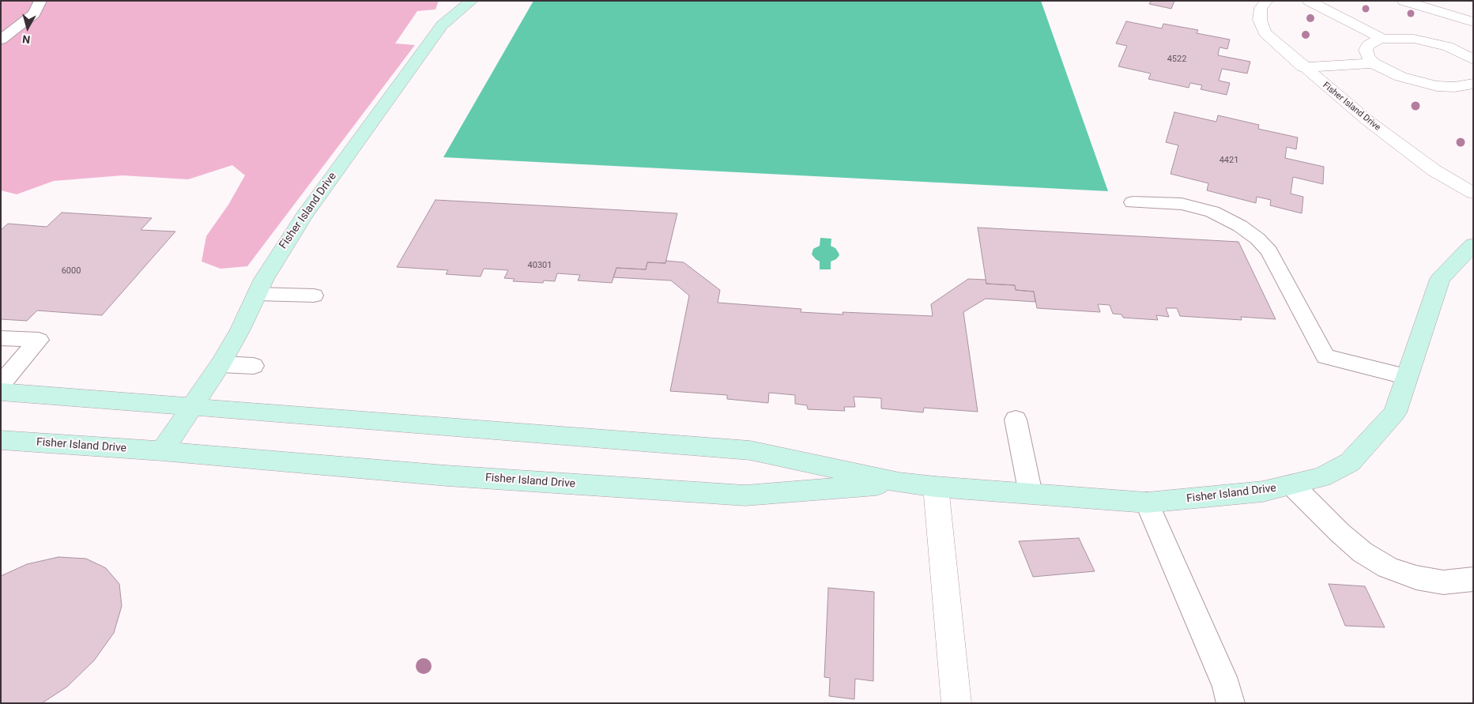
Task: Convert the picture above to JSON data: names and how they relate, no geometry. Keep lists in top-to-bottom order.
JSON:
{
  "streets": {
    "street": ["Fisher Island Drive"]
  },
  "house_numbers": [
    "4522",
    "4421",
    "40301",
    "6000"
  ],
  "north": "bottom"
}
